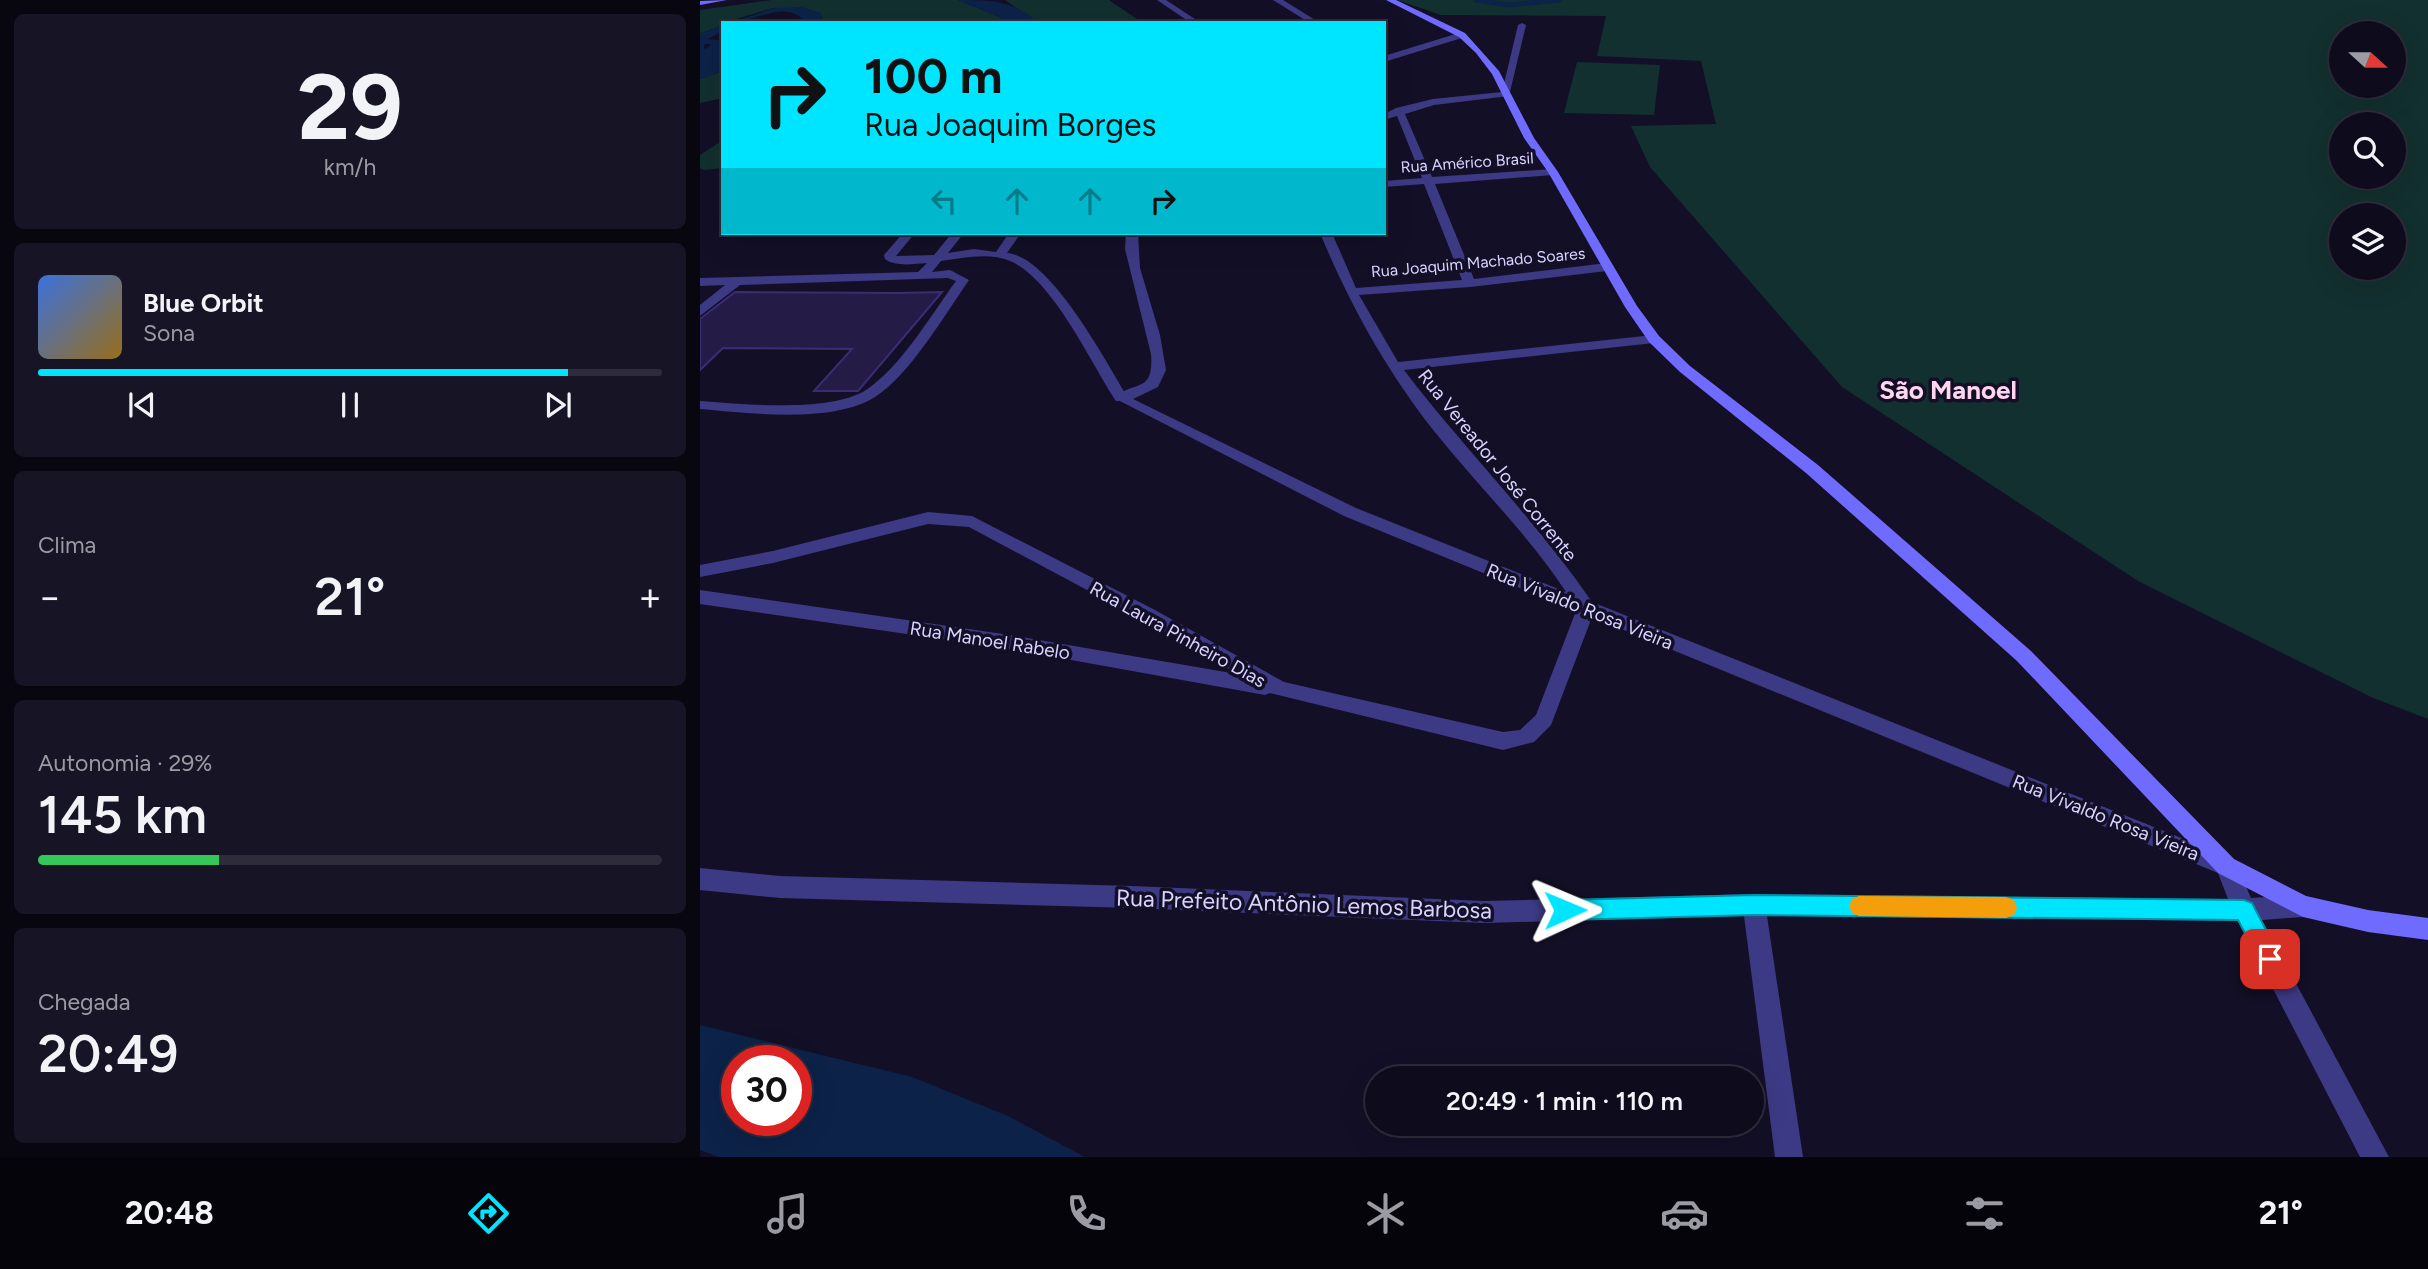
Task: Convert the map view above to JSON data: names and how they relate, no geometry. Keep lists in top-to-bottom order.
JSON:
{
  "streets": {
    "street": [
      "Rua Américo Brasil",
      "Rua Joaquim Machado Soares",
      "Rua Vereador José Corrente",
      "Rua Vivaldo Rosa Vieira",
      "Rua Laura Pinheiro Dias",
      "Rua Manoel Rabelo",
      "Rua Prefeito Antônio Lemos Barbosa"
    ]
  },
  "crossings": [
    ["Rua Joaquim Machado Soares", "Rua Vereador José Corrente"],
    ["Rua Vereador José Corrente", "Rua Vivaldo Rosa Vieira"],
    ["Rua Vereador José Corrente", "Rua Laura Pinheiro Dias"],
    ["Rua Vivaldo Rosa Vieira", "Rua Laura Pinheiro Dias"],
    ["Rua Laura Pinheiro Dias", "Rua Manoel Rabelo"]
  ],
  "districts": ["São Manoel"],
  "north": "right",
  "page": {
    "tile": [
      ["29", "km/h"],
      "Clima",
      ["Autonomia · 29%", "145 km"],
      ["Chegada", "20:49"]
    ],
    "turn": ["100 m", "Rua Joaquim Borges"],
    "song": ["Blue Orbit", "Sona"],
    "heat": ["−", "21°", "+"],
    "limit": "30",
    "trip": "20:49 · 1 min · 110 m",
    "tabs": ["20:48", "21°"]
  }
}
